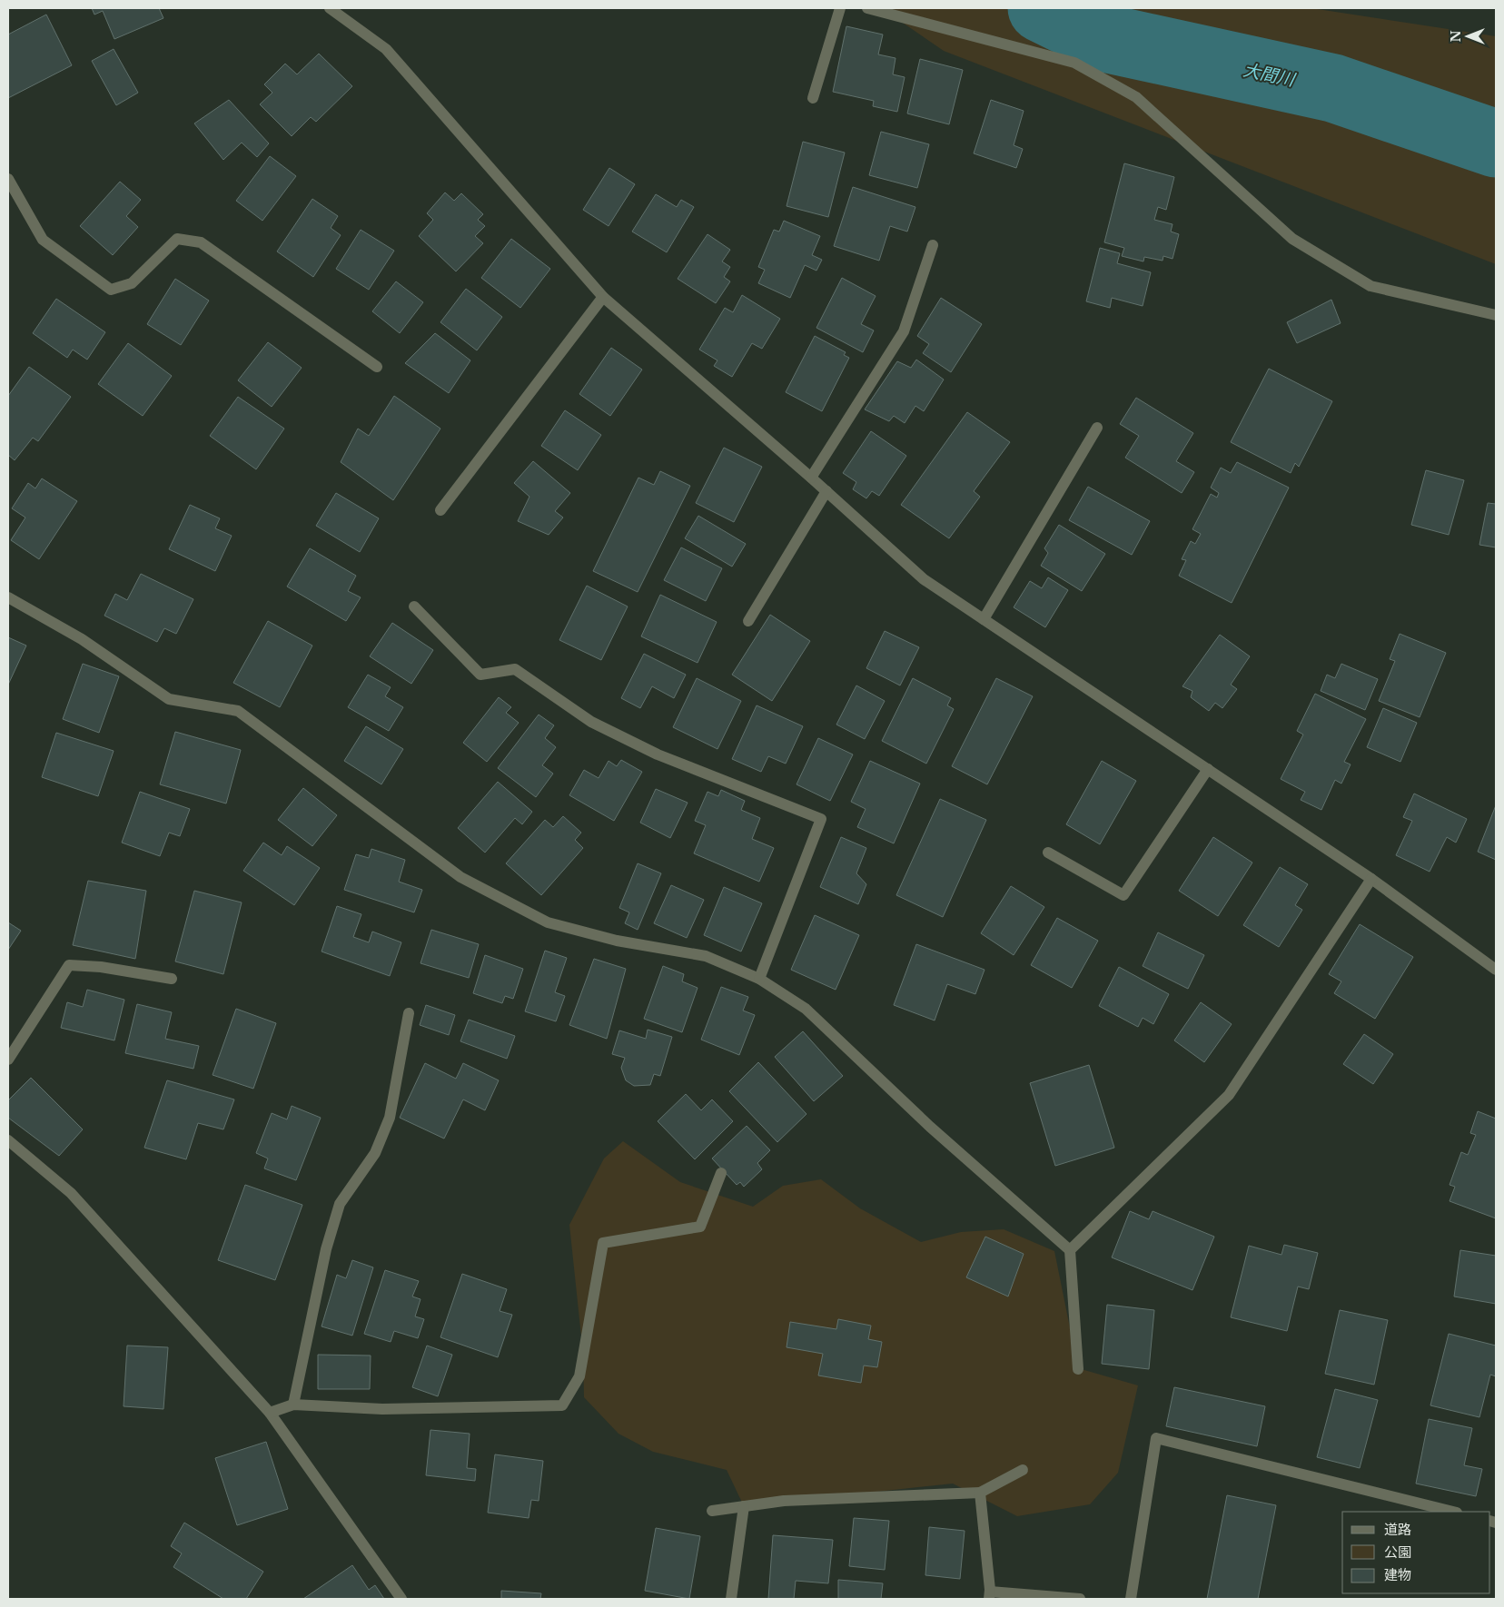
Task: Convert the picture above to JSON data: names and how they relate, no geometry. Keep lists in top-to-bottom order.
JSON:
{
  "water": ["大間川"],
  "legend": ["道路", "公園", "建物"],
  "north": "left"
}
